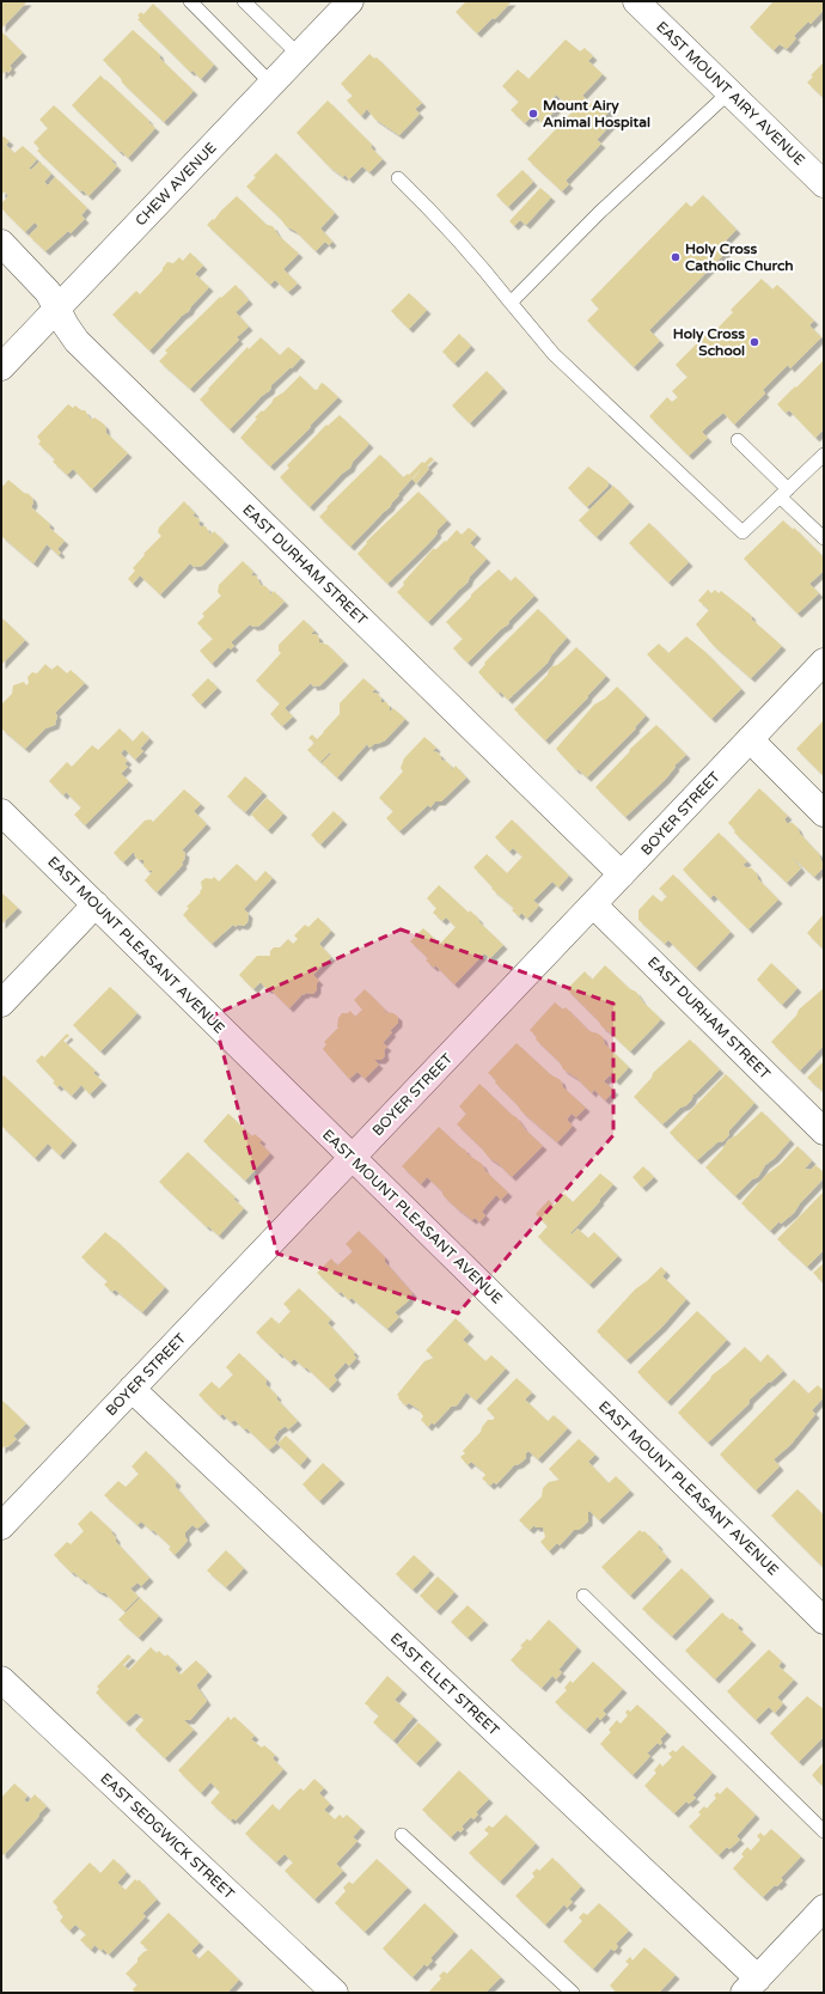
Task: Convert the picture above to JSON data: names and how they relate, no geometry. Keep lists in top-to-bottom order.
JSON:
{
  "streets": {
    "street": [
      "EAST MOUNT AIRY AVENUE",
      "CHEW AVENUE",
      "EAST DURHAM STREET",
      "BOYER STREET",
      "EAST MOUNT PLEASANT AVENUE",
      "EAST ELLET STREET",
      "EAST SEDGWICK STREET"
    ]
  },
  "crossings": [
    ["CHEW AVENUE", "EAST DURHAM STREET"],
    ["EAST DURHAM STREET", "BOYER STREET"],
    ["BOYER STREET", "EAST MOUNT PLEASANT AVENUE"],
    ["BOYER STREET", "EAST ELLET STREET"]
  ],
  "places": ["Mount Airy Animal Hospital", "Holy Cross Catholic Church", "Holy Cross School"]
}
